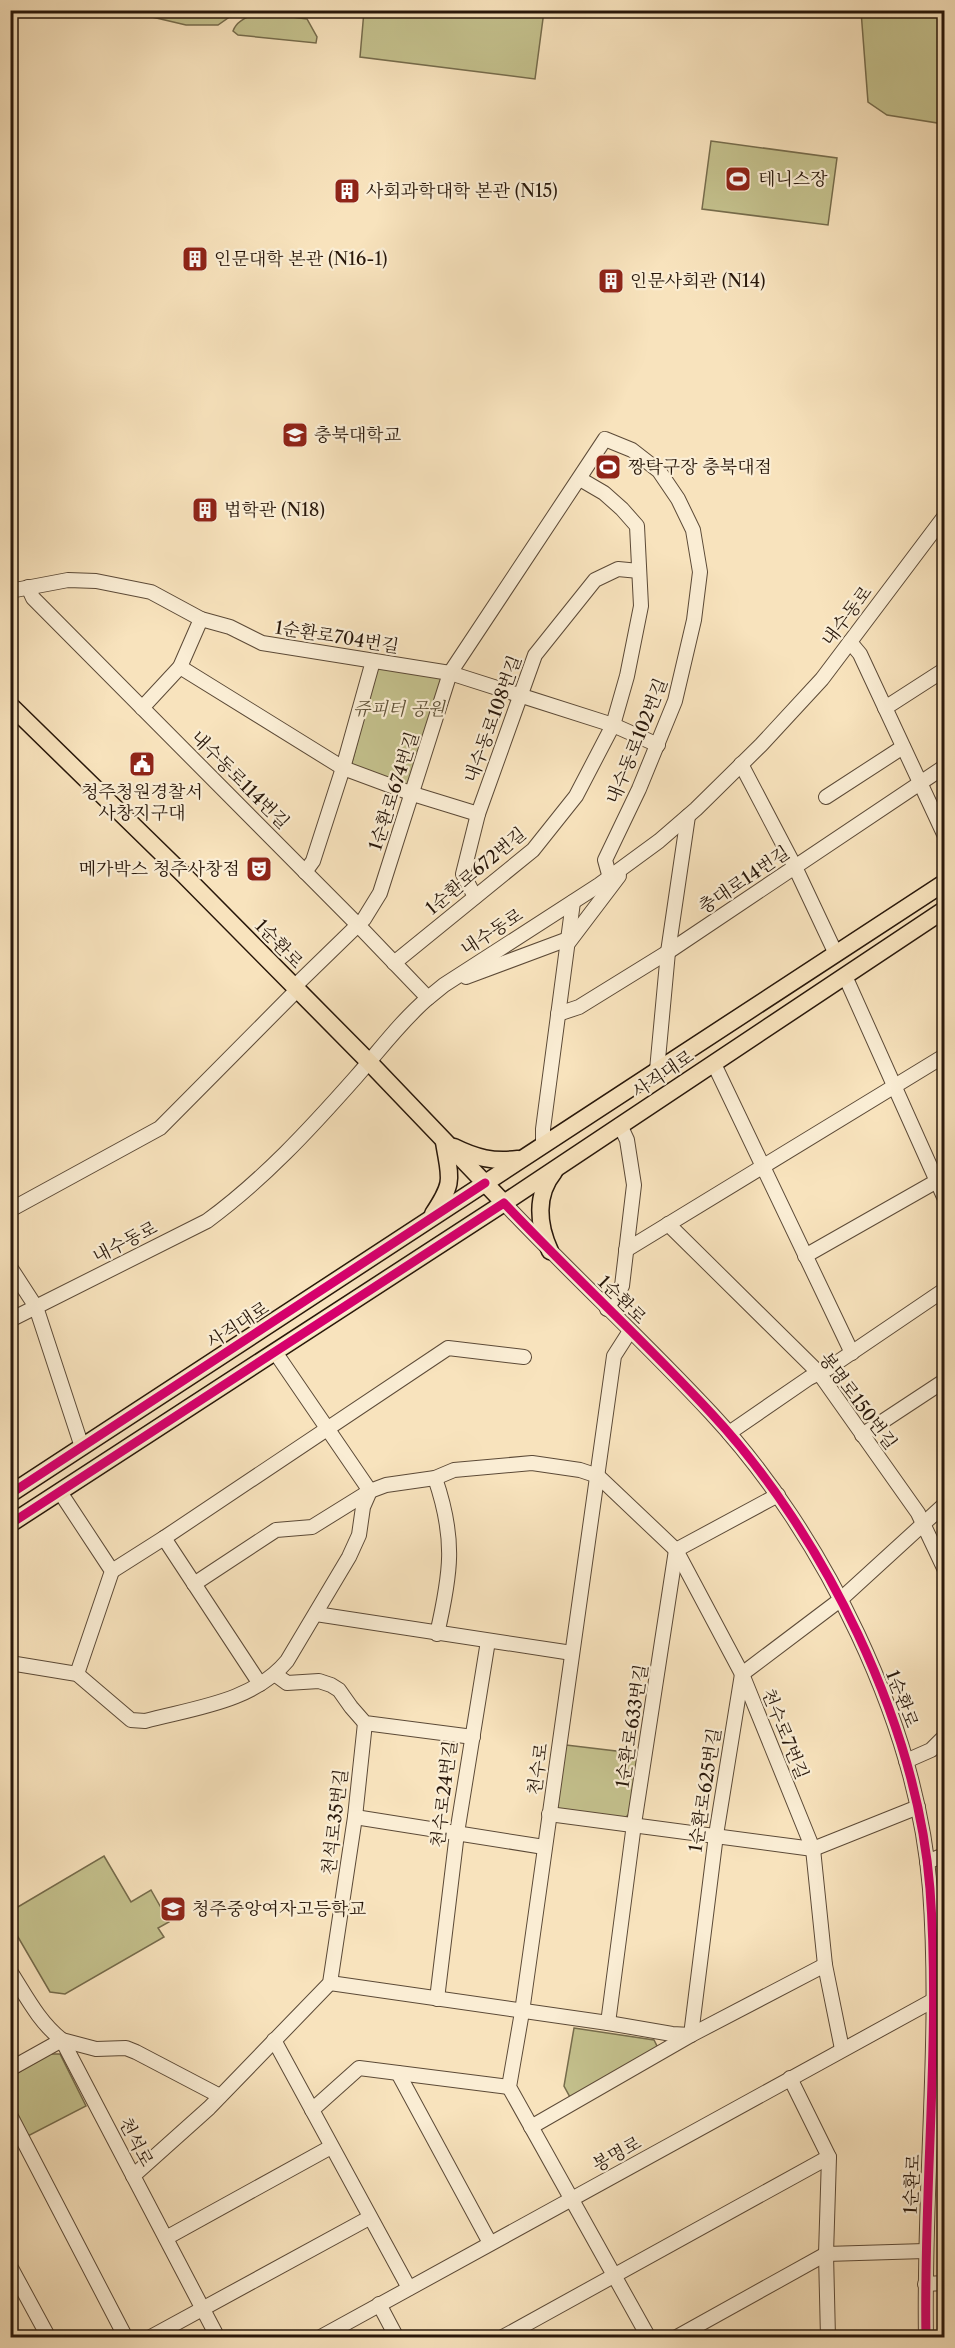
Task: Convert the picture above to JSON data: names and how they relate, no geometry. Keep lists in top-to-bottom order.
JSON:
{
  "streets": {
    "main road": ["1순환로", "사직대로"],
    "street": [
      "내수동로",
      "1순환로704번길",
      "내수동로108번길",
      "내수동로102번길",
      "내수동로114번길",
      "1순환로674번길",
      "1순환로672번길",
      "충대로14번길",
      "봉명로150번길",
      "1순환로633번길",
      "천수로7번길",
      "천수로",
      "1순환로625번길",
      "천수로24번길",
      "천석로35번길",
      "천석로",
      "봉명로"
    ]
  },
  "crossings": [
    ["내수동로", "내수동로102번길"],
    ["내수동로", "내수동로114번길"],
    ["내수동로", "1순환로"],
    ["1순환로704번길", "내수동로108번길"],
    ["1순환로704번길", "내수동로102번길"],
    ["1순환로704번길", "내수동로114번길"],
    ["1순환로704번길", "1순환로674번길"],
    ["1순환로704번길", "1순환로672번길"],
    ["내수동로108번길", "1순환로672번길"],
    ["내수동로102번길", "1순환로674번길"],
    ["내수동로114번길", "1순환로674번길"],
    ["내수동로114번길", "1순환로672번길"],
    ["1순환로674번길", "1순환로672번길"],
    ["1순환로674번길", "1순환로"],
    ["1순환로", "사직대로"],
    ["1순환로", "천수로"],
    ["1순환로", "봉명로"],
    ["1순환로633번길", "천수로7번길"],
    ["천수로7번길", "천수로"],
    ["천수로7번길", "1순환로625번길"],
    ["천수로7번길", "봉명로"],
    ["천수로24번길", "천석로35번길"]
  ],
  "parks": ["쥬피터 공원"],
  "places": {
    "sports": ["테니스장", "짱탁구장 충북대점"],
    "building": [
      "사회과학대학 본관 (N15)",
      "인문대학 본관 (N16-1)",
      "인문사회관 (N14)",
      "법학관 (N18)"
    ],
    "school or university": ["충북대학교", "청주중앙여자고등학교"],
    "public building": ["청주청원경찰서 사창지구대"],
    "theatre": ["메가박스 청주사창점"]
  }
}
